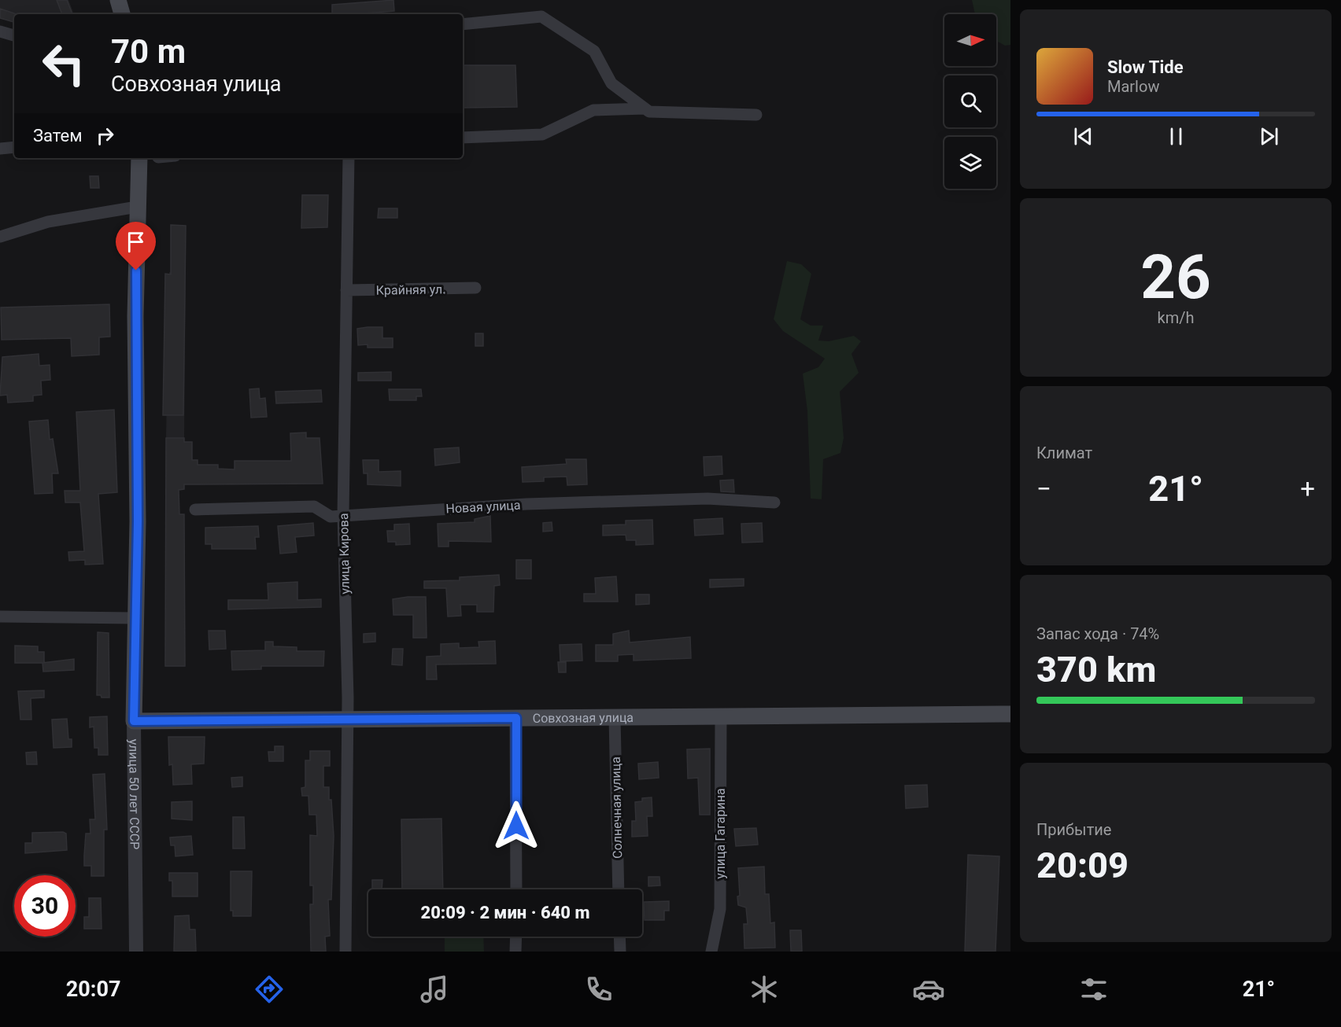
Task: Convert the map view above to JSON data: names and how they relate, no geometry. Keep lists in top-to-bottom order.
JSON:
{
  "streets": {
    "main road": ["Совхозная улица", "улица 50 лет СССР"],
    "street": [
      "Крайняя ул.",
      "Новая улица",
      "улица Кирова",
      "Солнечная улица",
      "улица Гагарина"
    ]
  },
  "crossings": [
    ["Крайняя ул.", "улица Кирова"],
    ["Новая улица", "улица Кирова"],
    ["улица Кирова", "Совхозная улица"],
    ["Совхозная улица", "улица 50 лет СССР"],
    ["Совхозная улица", "Солнечная улица"],
    ["Совхозная улица", "улица Гагарина"]
  ],
  "north": "right",
  "page": {
    "turn": ["70 m", "Совхозная улица"],
    "song": ["Slow Tide", "Marlow"],
    "then": "Затем",
    "tile": [
      ["26", "km/h"],
      "Климат",
      ["Запас хода · 74%", "370 km"],
      ["Прибытие", "20:09"]
    ],
    "heat": ["−", "21°", "+"],
    "limit": "30",
    "trip": "20:09 · 2 мин · 640 m",
    "tabs": ["20:07", "21°"]
  }
}
